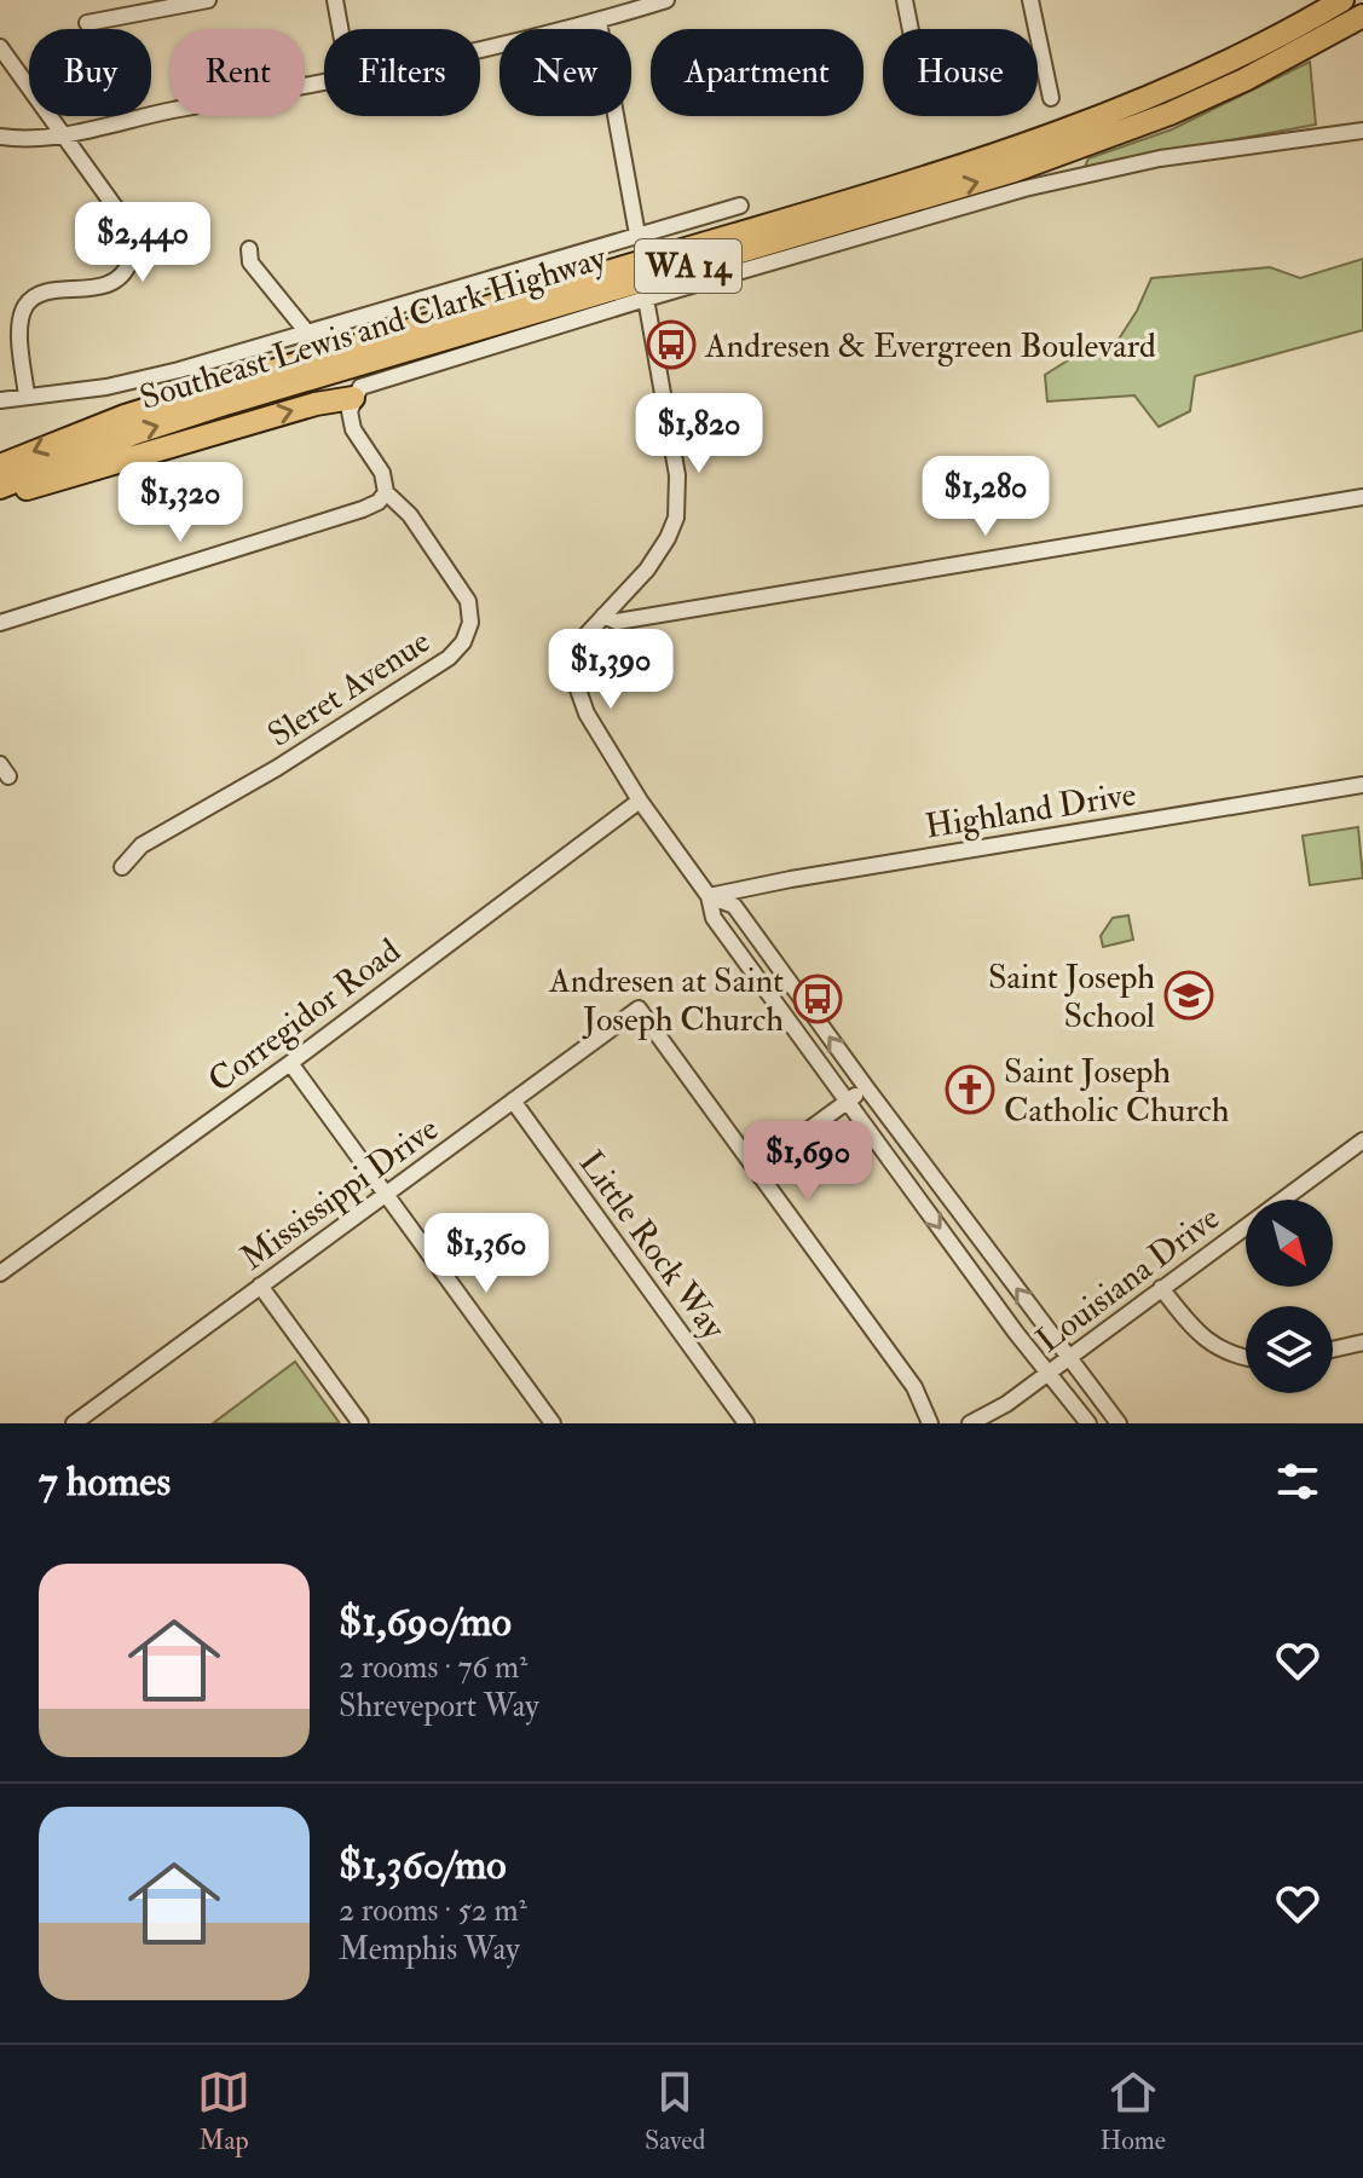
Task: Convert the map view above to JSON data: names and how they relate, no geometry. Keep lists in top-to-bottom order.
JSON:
{
  "streets": {
    "highway": ["WA 14", "Southeast Lewis and Clark Highway"],
    "street": [
      "Sleret Avenue",
      "Highland Drive",
      "Corregidor Road",
      "Mississippi Drive",
      "Little Rock Way",
      "Louisiana Drive"
    ]
  },
  "crossings": [
    ["Mississippi Drive", "Little Rock Way"]
  ],
  "places": {
    "bus stop": ["Andresen & Evergreen Boulevard", "Andresen at Saint Joseph Church"],
    "school or university": ["Saint Joseph School"],
    "church": ["Saint Joseph Catholic Church"]
  },
  "north": "bottom right",
  "page": {
    "chip": [
      "Buy",
      "Rent",
      "Filters",
      "New",
      "Apartment",
      "House"
    ],
    "price": [
      "$2,440",
      "$1,820",
      "$1,280",
      "$1,320",
      "$1,390",
      "$1,690",
      "$1,360"
    ],
    "heading": "7 homes",
    "list": [
      {
        "name": "$1,690/mo",
        "note": "2 rooms · 76 m² · Shreveport Way"
      },
      {
        "name": "$1,360/mo",
        "note": "2 rooms · 52 m² · Memphis Way"
      }
    ],
    "tabs": ["Map", "Saved", "Home"]
  }
}
